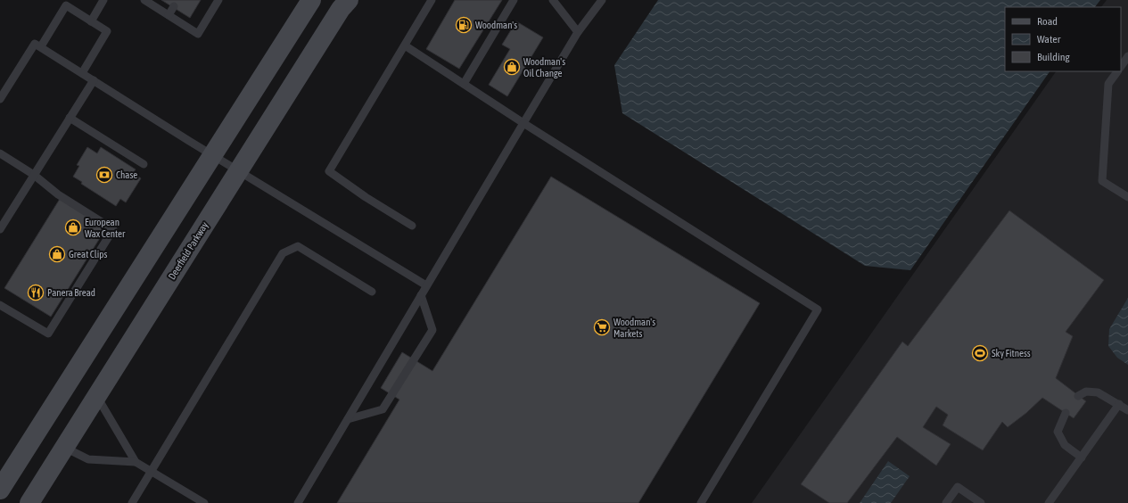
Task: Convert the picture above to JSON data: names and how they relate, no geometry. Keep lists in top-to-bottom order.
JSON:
{
  "streets": {
    "main road": ["Deerfield Parkway"]
  },
  "places": {
    "fuel station": ["Woodman's"],
    "shop": ["Woodman's Oil Change", "European Wax Center", "Great Clips"],
    "bank": ["Chase"],
    "restaurant": ["Panera Bread"],
    "supermarket": ["Woodman's Markets"],
    "sports": ["Sky Fitness"]
  },
  "legend": ["Road", "Water", "Building"]
}
